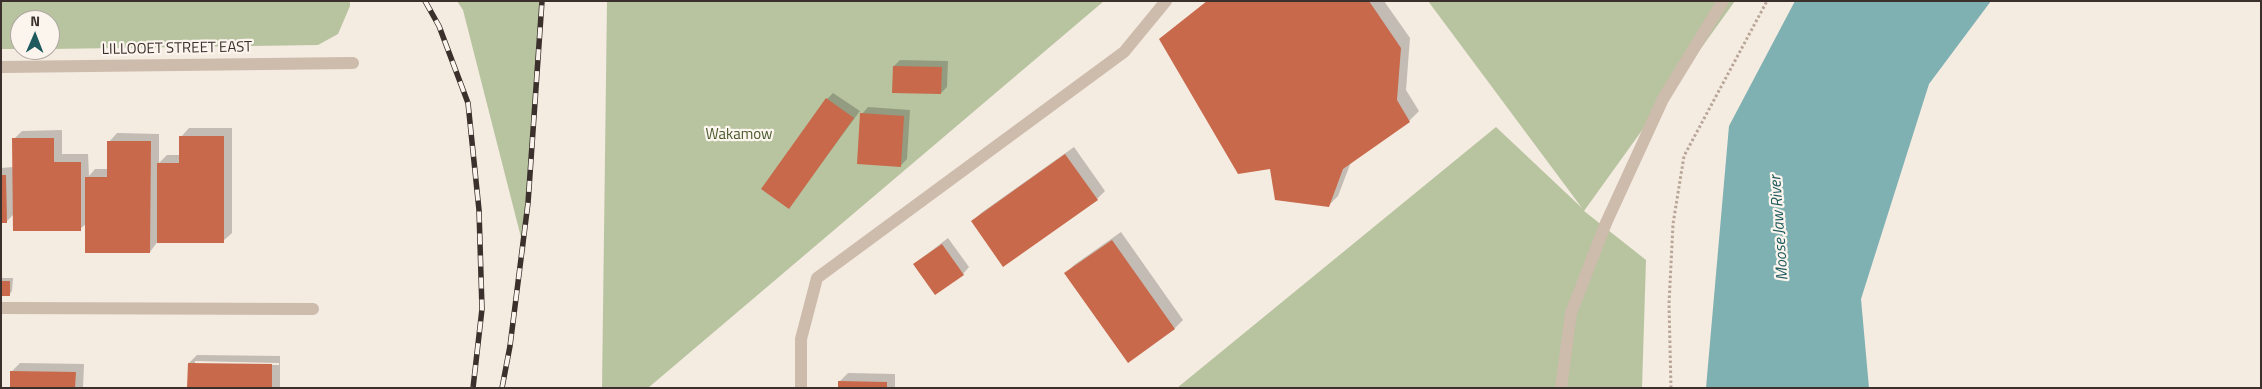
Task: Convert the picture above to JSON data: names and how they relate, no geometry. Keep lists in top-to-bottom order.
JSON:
{
  "streets": {
    "street": ["LILLOOET STREET EAST"]
  },
  "water": ["Moose Jaw River"],
  "parks": ["Wakamow"],
  "north": "top"
}
